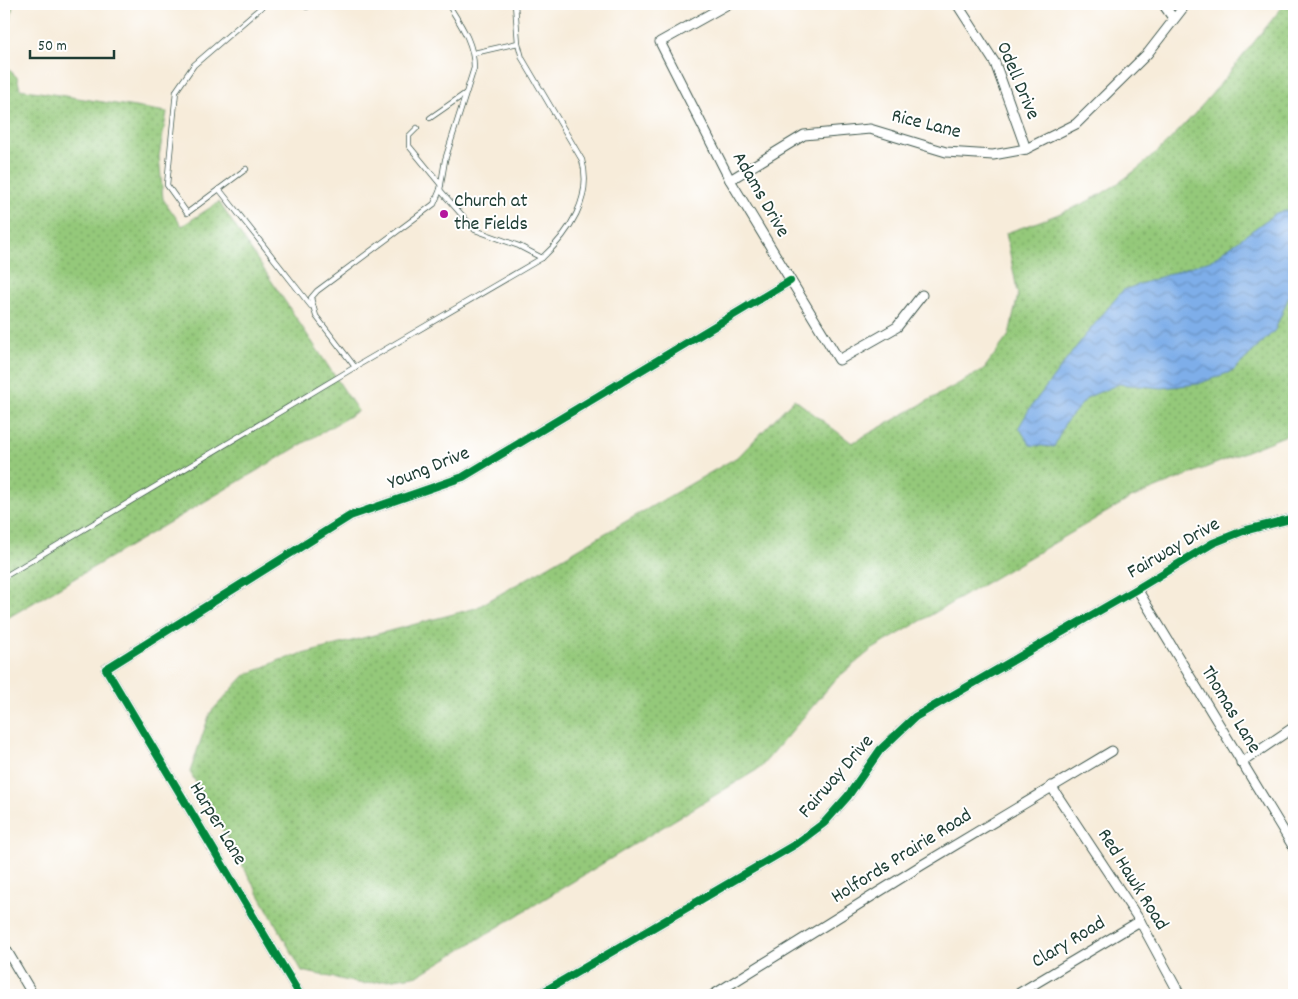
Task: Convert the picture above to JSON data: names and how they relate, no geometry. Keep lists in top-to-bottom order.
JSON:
{
  "streets": {
    "street": [
      "Odell Drive",
      "Rice Lane",
      "Adams Drive",
      "Young Drive",
      "Fairway Drive",
      "Thomas Lane",
      "Harper Lane",
      "Holfords Prairie Road",
      "Red Hawk Road",
      "Clary Road"
    ]
  },
  "crossings": [
    ["Odell Drive", "Rice Lane"],
    ["Rice Lane", "Adams Drive"],
    ["Adams Drive", "Young Drive"],
    ["Young Drive", "Harper Lane"],
    ["Fairway Drive", "Thomas Lane"],
    ["Holfords Prairie Road", "Red Hawk Road"],
    ["Red Hawk Road", "Clary Road"]
  ],
  "places": ["Church at the Fields"],
  "scale_bar": "50 m"
}
